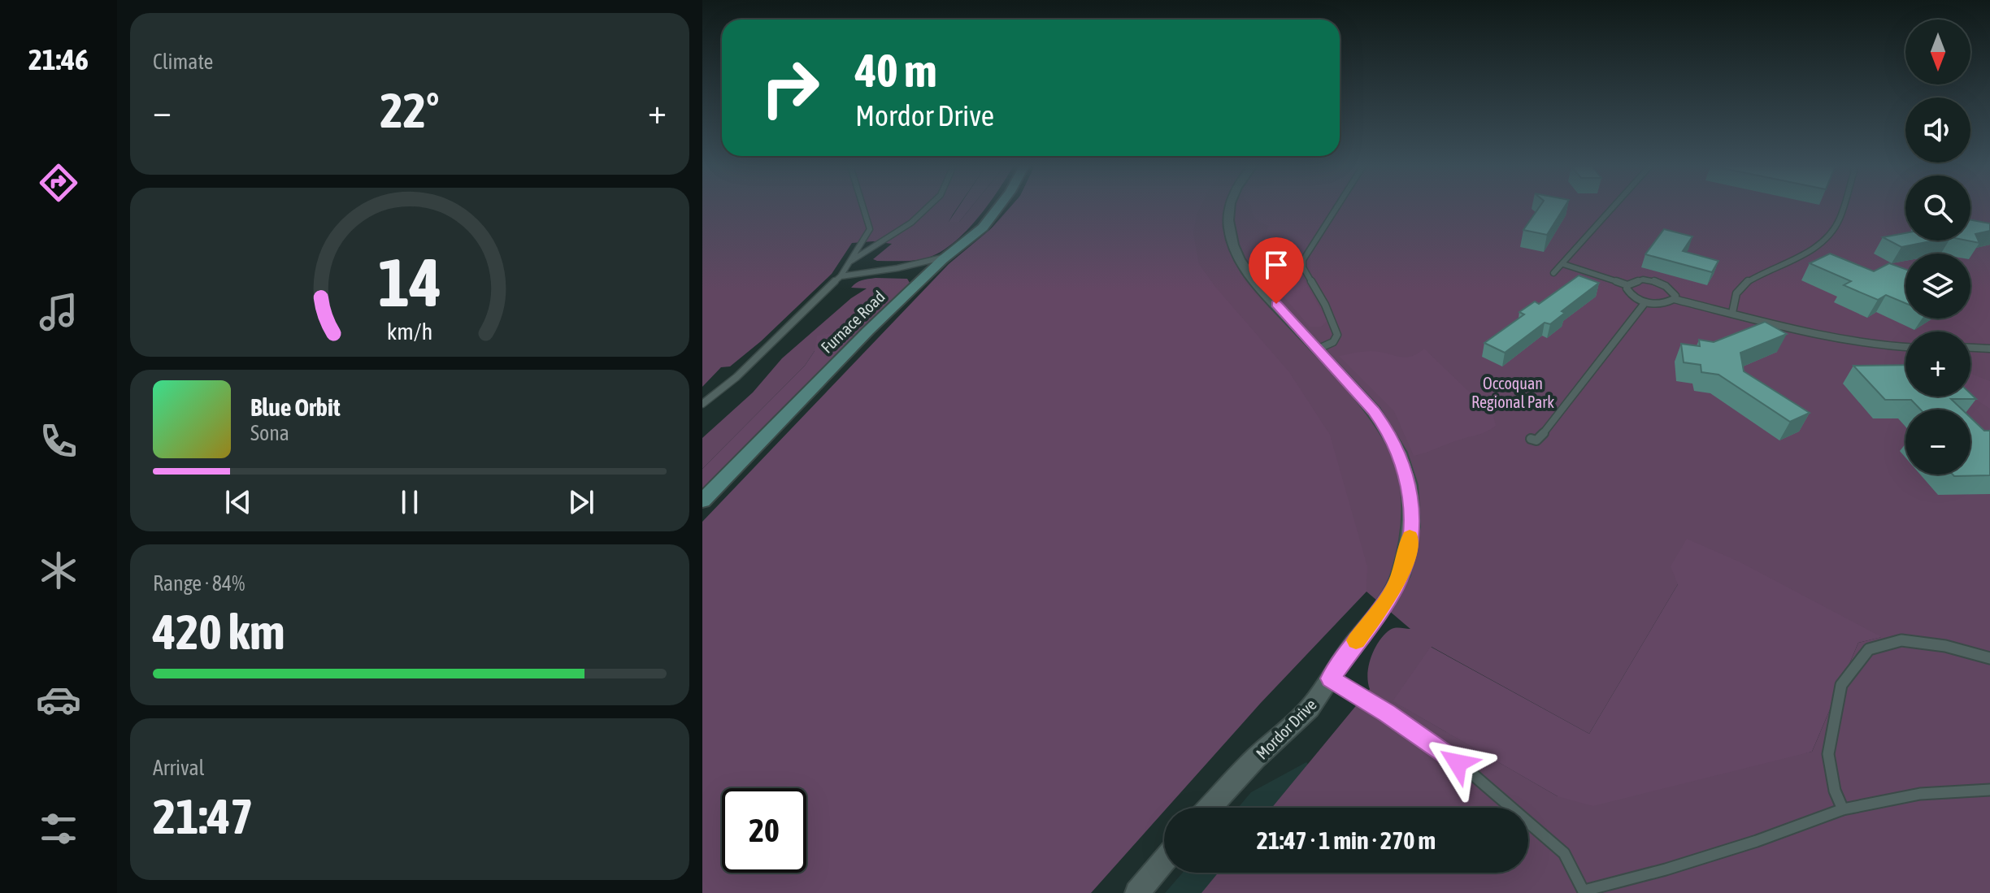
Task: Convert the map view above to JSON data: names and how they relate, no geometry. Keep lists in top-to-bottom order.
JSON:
{
  "streets": {
    "main road": ["Furnace Road"],
    "street": ["Mordor Drive"]
  },
  "parks": ["Occoquan Regional Park"],
  "north": "bottom",
  "page": {
    "tabs": "21:46",
    "tile": [
      "Climate",
      ["Range · 84%", "420 km"],
      ["Arrival", "21:47"]
    ],
    "map_buttons": ["+", "−"],
    "turn": ["40 m", "Mordor Drive"],
    "heat": ["−", "22°", "+"],
    "song": ["Blue Orbit", "Sona"],
    "limit": "20",
    "trip": "21:47 · 1 min · 270 m",
    "gauge": ["14", "km/h"]
  }
}
